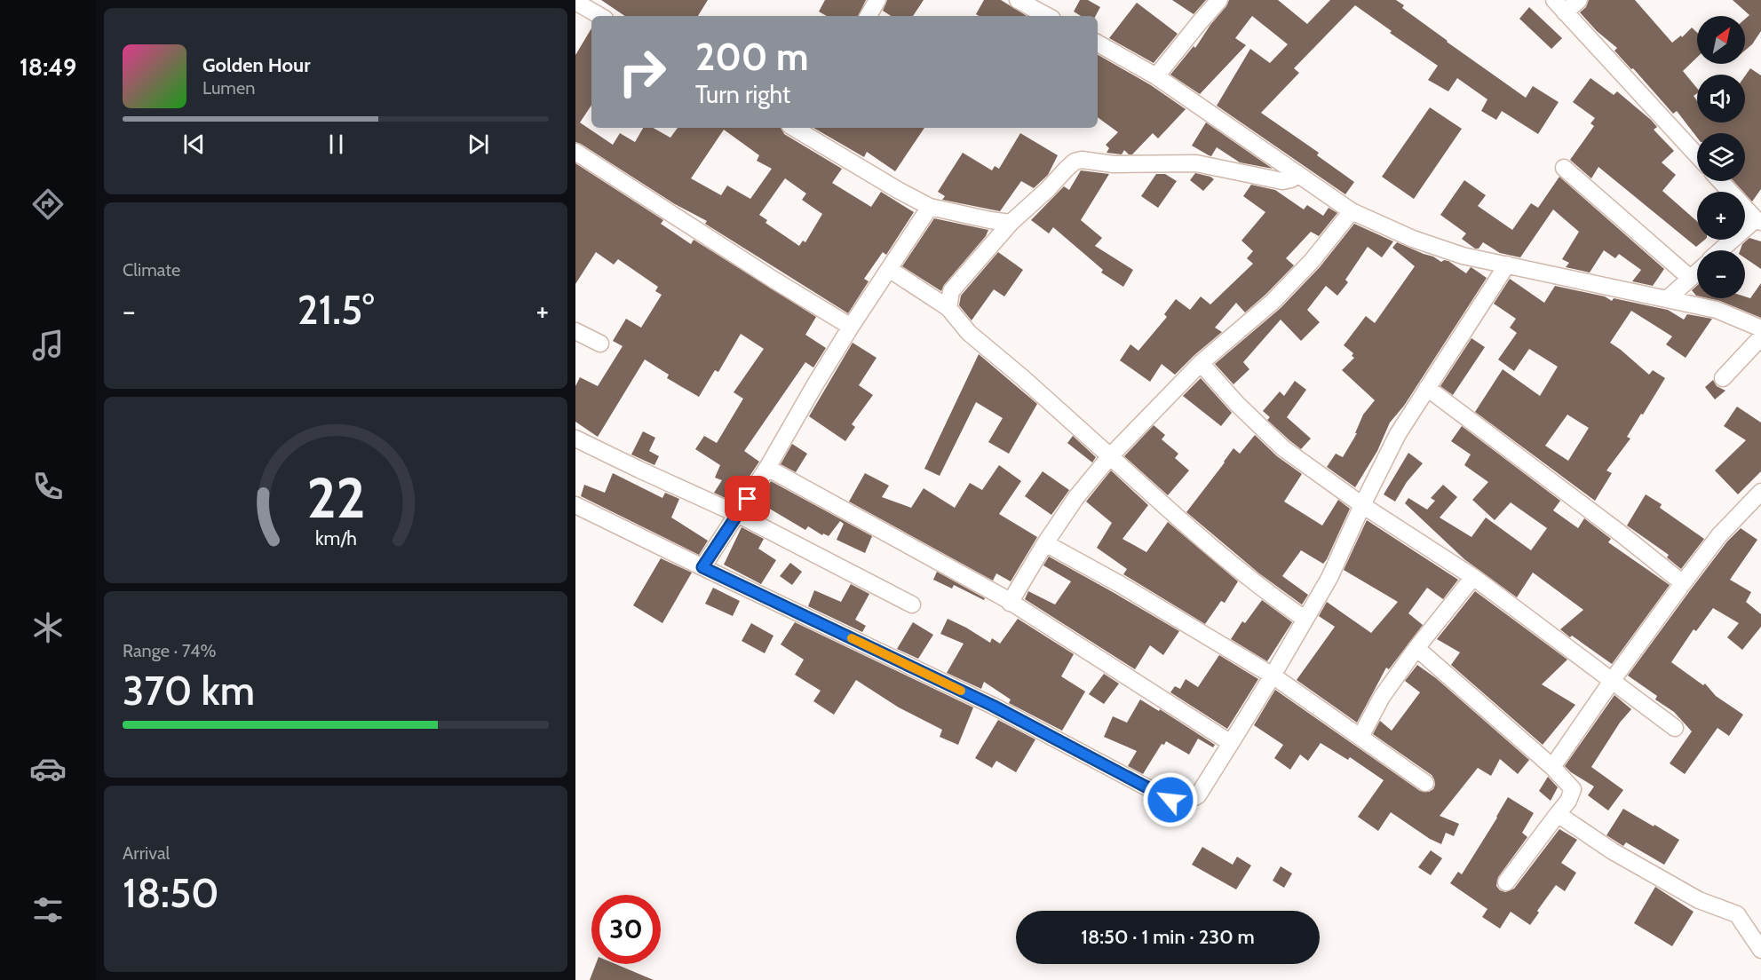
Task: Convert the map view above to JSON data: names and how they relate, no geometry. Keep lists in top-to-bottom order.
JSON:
{
  "north": "top right",
  "page": {
    "tabs": "18:49",
    "map_buttons": ["+", "−"],
    "turn": ["200 m", "Turn right"],
    "song": ["Golden Hour", "Lumen"],
    "tile": [
      "Climate",
      ["Range · 74%", "370 km"],
      ["Arrival", "18:50"]
    ],
    "heat": ["−", "21.5°", "+"],
    "limit": "30",
    "trip": "18:50 · 1 min · 230 m",
    "gauge": ["22", "km/h"]
  }
}
